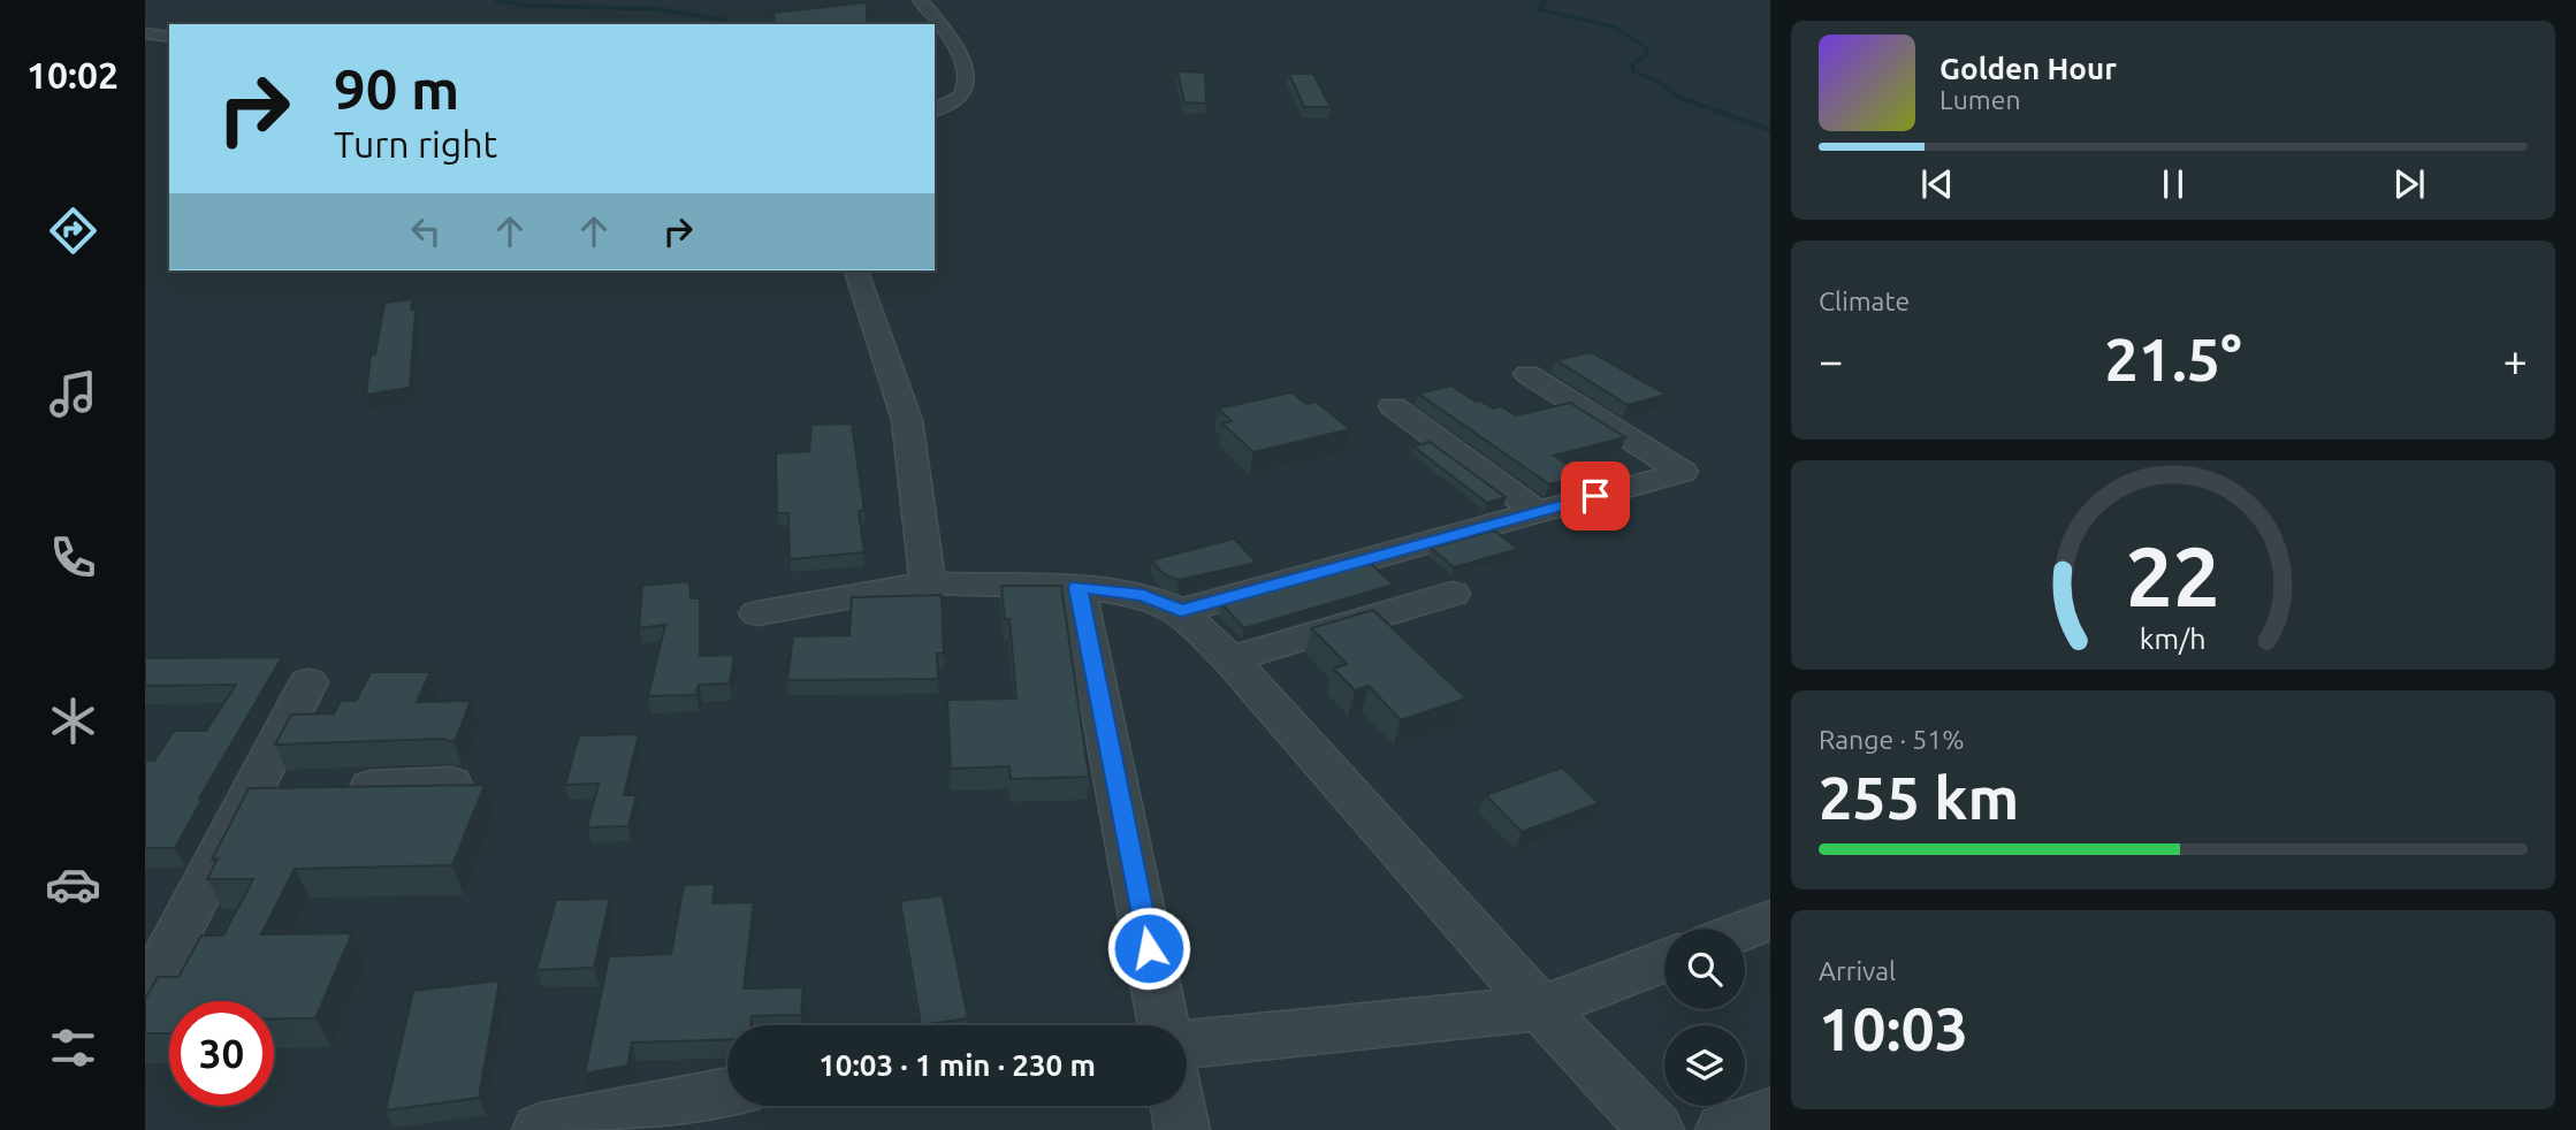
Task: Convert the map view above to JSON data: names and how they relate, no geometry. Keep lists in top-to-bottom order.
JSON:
{
  "page": {
    "tabs": "10:02",
    "turn": ["90 m", "Turn right"],
    "song": ["Golden Hour", "Lumen"],
    "tile": [
      "Climate",
      ["Range · 51%", "255 km"],
      ["Arrival", "10:03"]
    ],
    "heat": ["−", "21.5°", "+"],
    "limit": "30",
    "trip": "10:03 · 1 min · 230 m",
    "gauge": ["22", "km/h"]
  }
}
